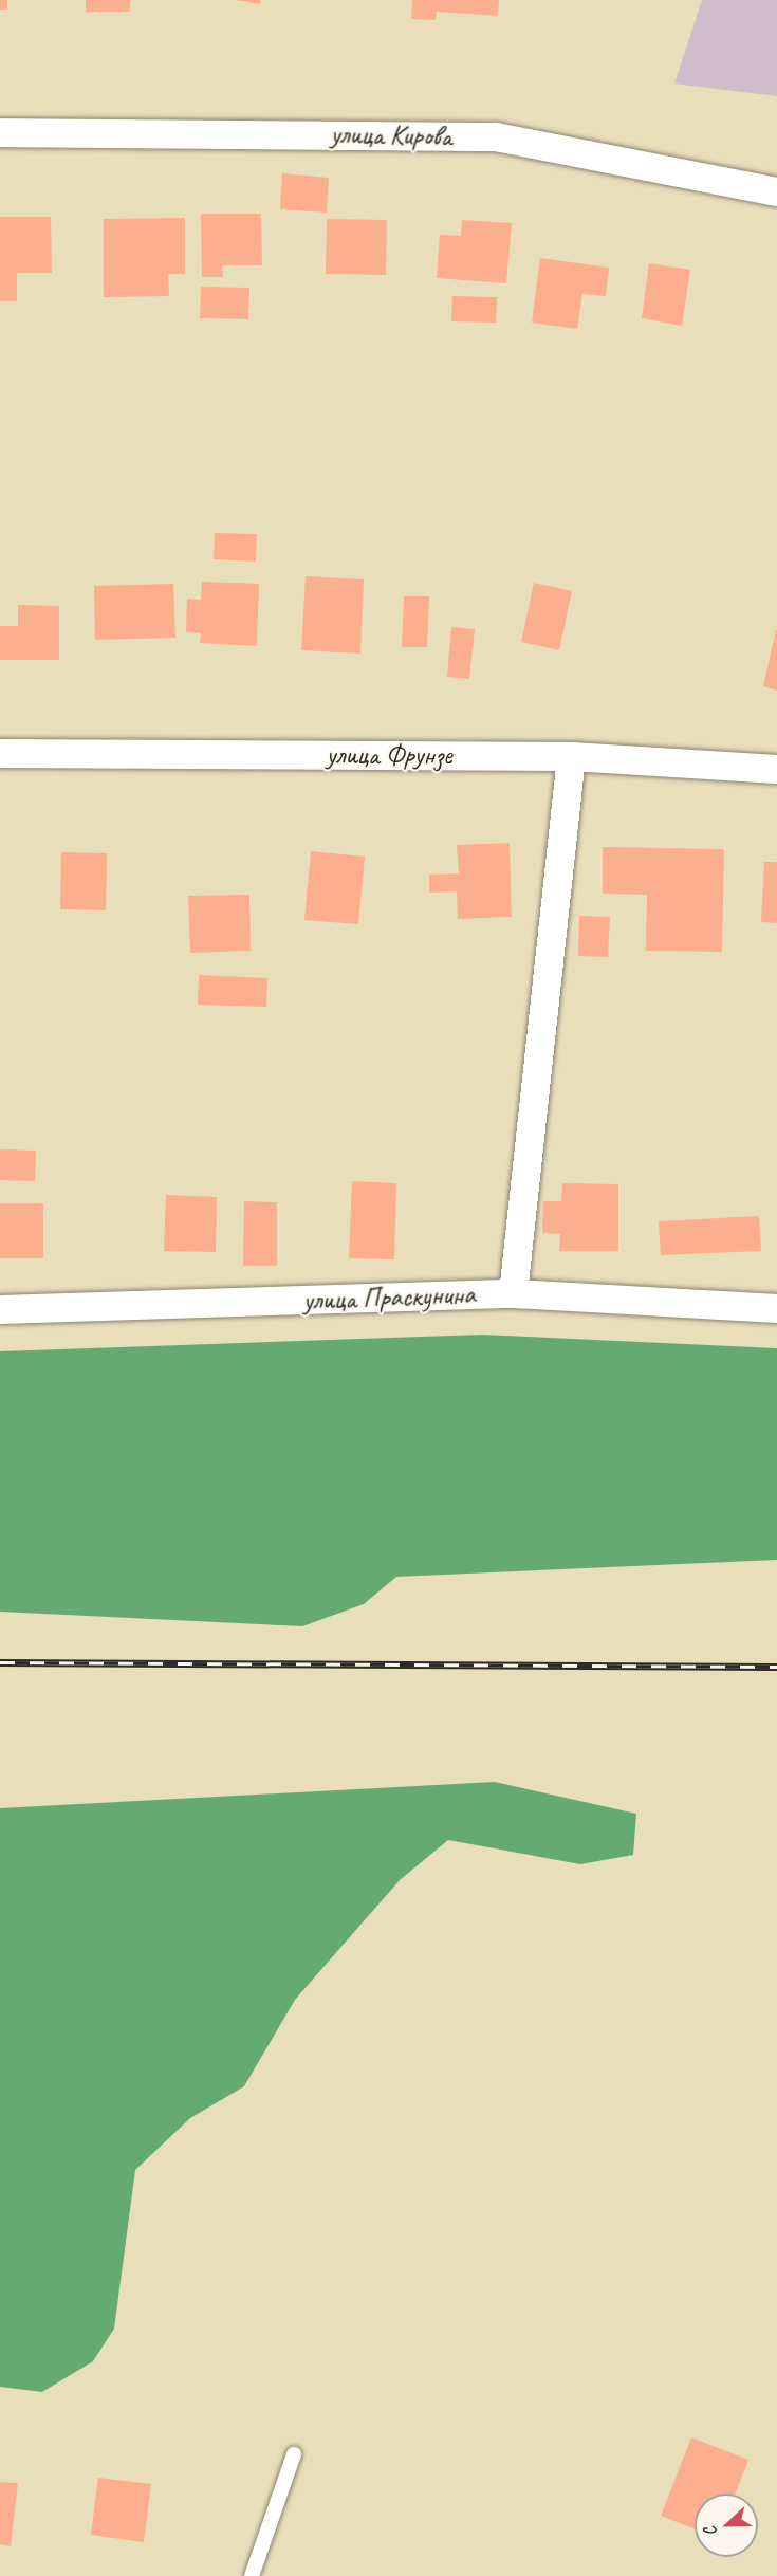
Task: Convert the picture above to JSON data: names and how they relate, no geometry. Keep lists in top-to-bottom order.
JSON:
{
  "streets": {
    "street": ["улица Кирова", "улица Фрунзе", "улица Праскунина"]
  },
  "north": "left"
}
